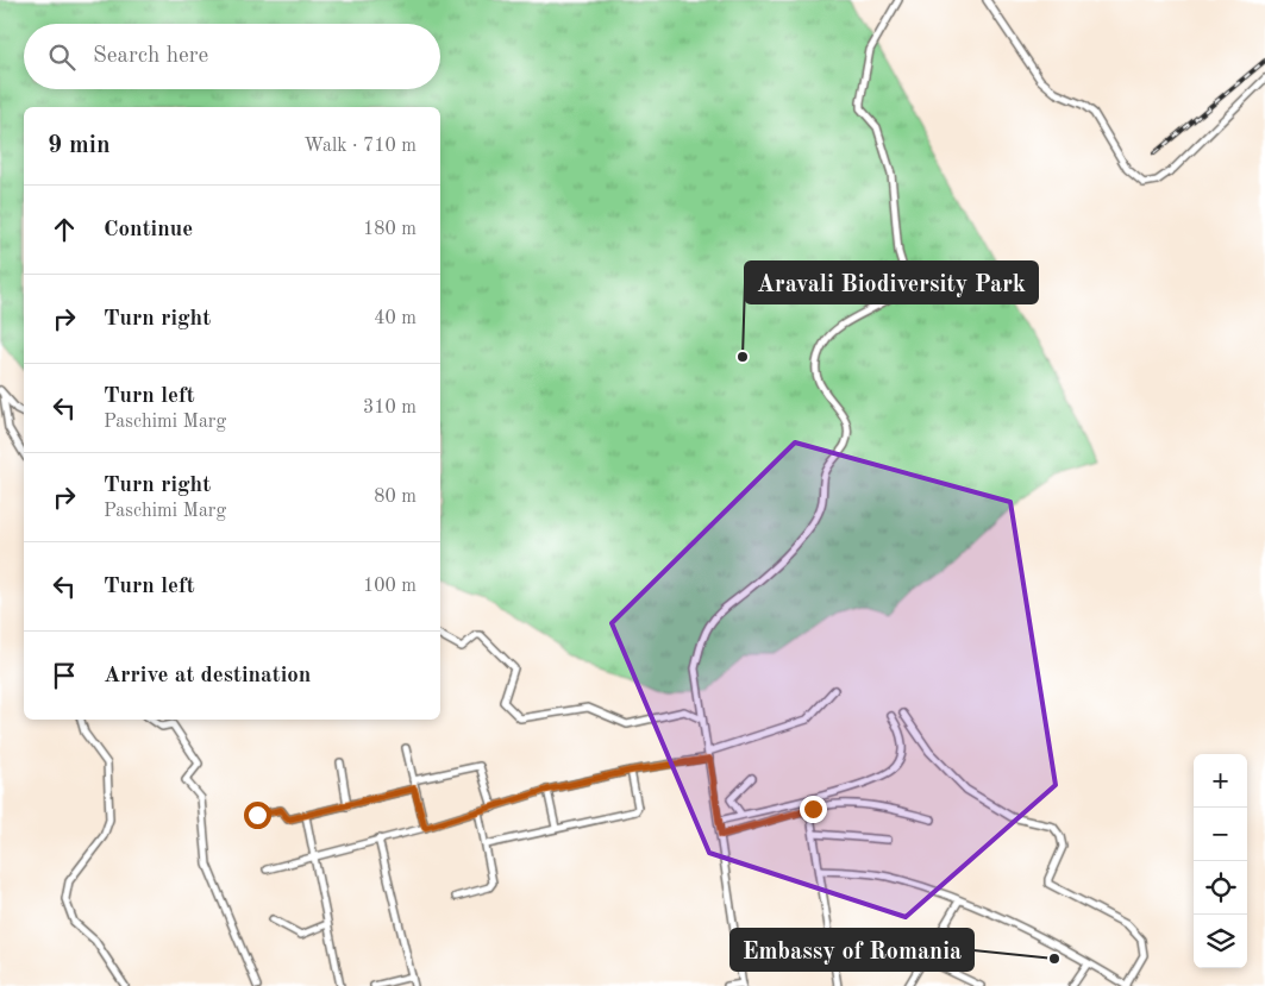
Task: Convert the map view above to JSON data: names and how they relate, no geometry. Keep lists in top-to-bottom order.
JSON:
{
  "places": ["Aravali Biodiversity Park", "Embassy of Romania"],
  "page": {
    "search": "Search here",
    "heading": ["9 min", "Walk · 710 m"],
    "list": [
      ["Continue", "180 m"],
      ["Turn right", "40 m"],
      ["Turn left", "Paschimi Marg", "310 m"],
      ["Turn right", "Paschimi Marg", "80 m"],
      ["Turn left", "100 m"],
      "Arrive at destination"
    ],
    "map_buttons": ["+", "−"]
  }
}
